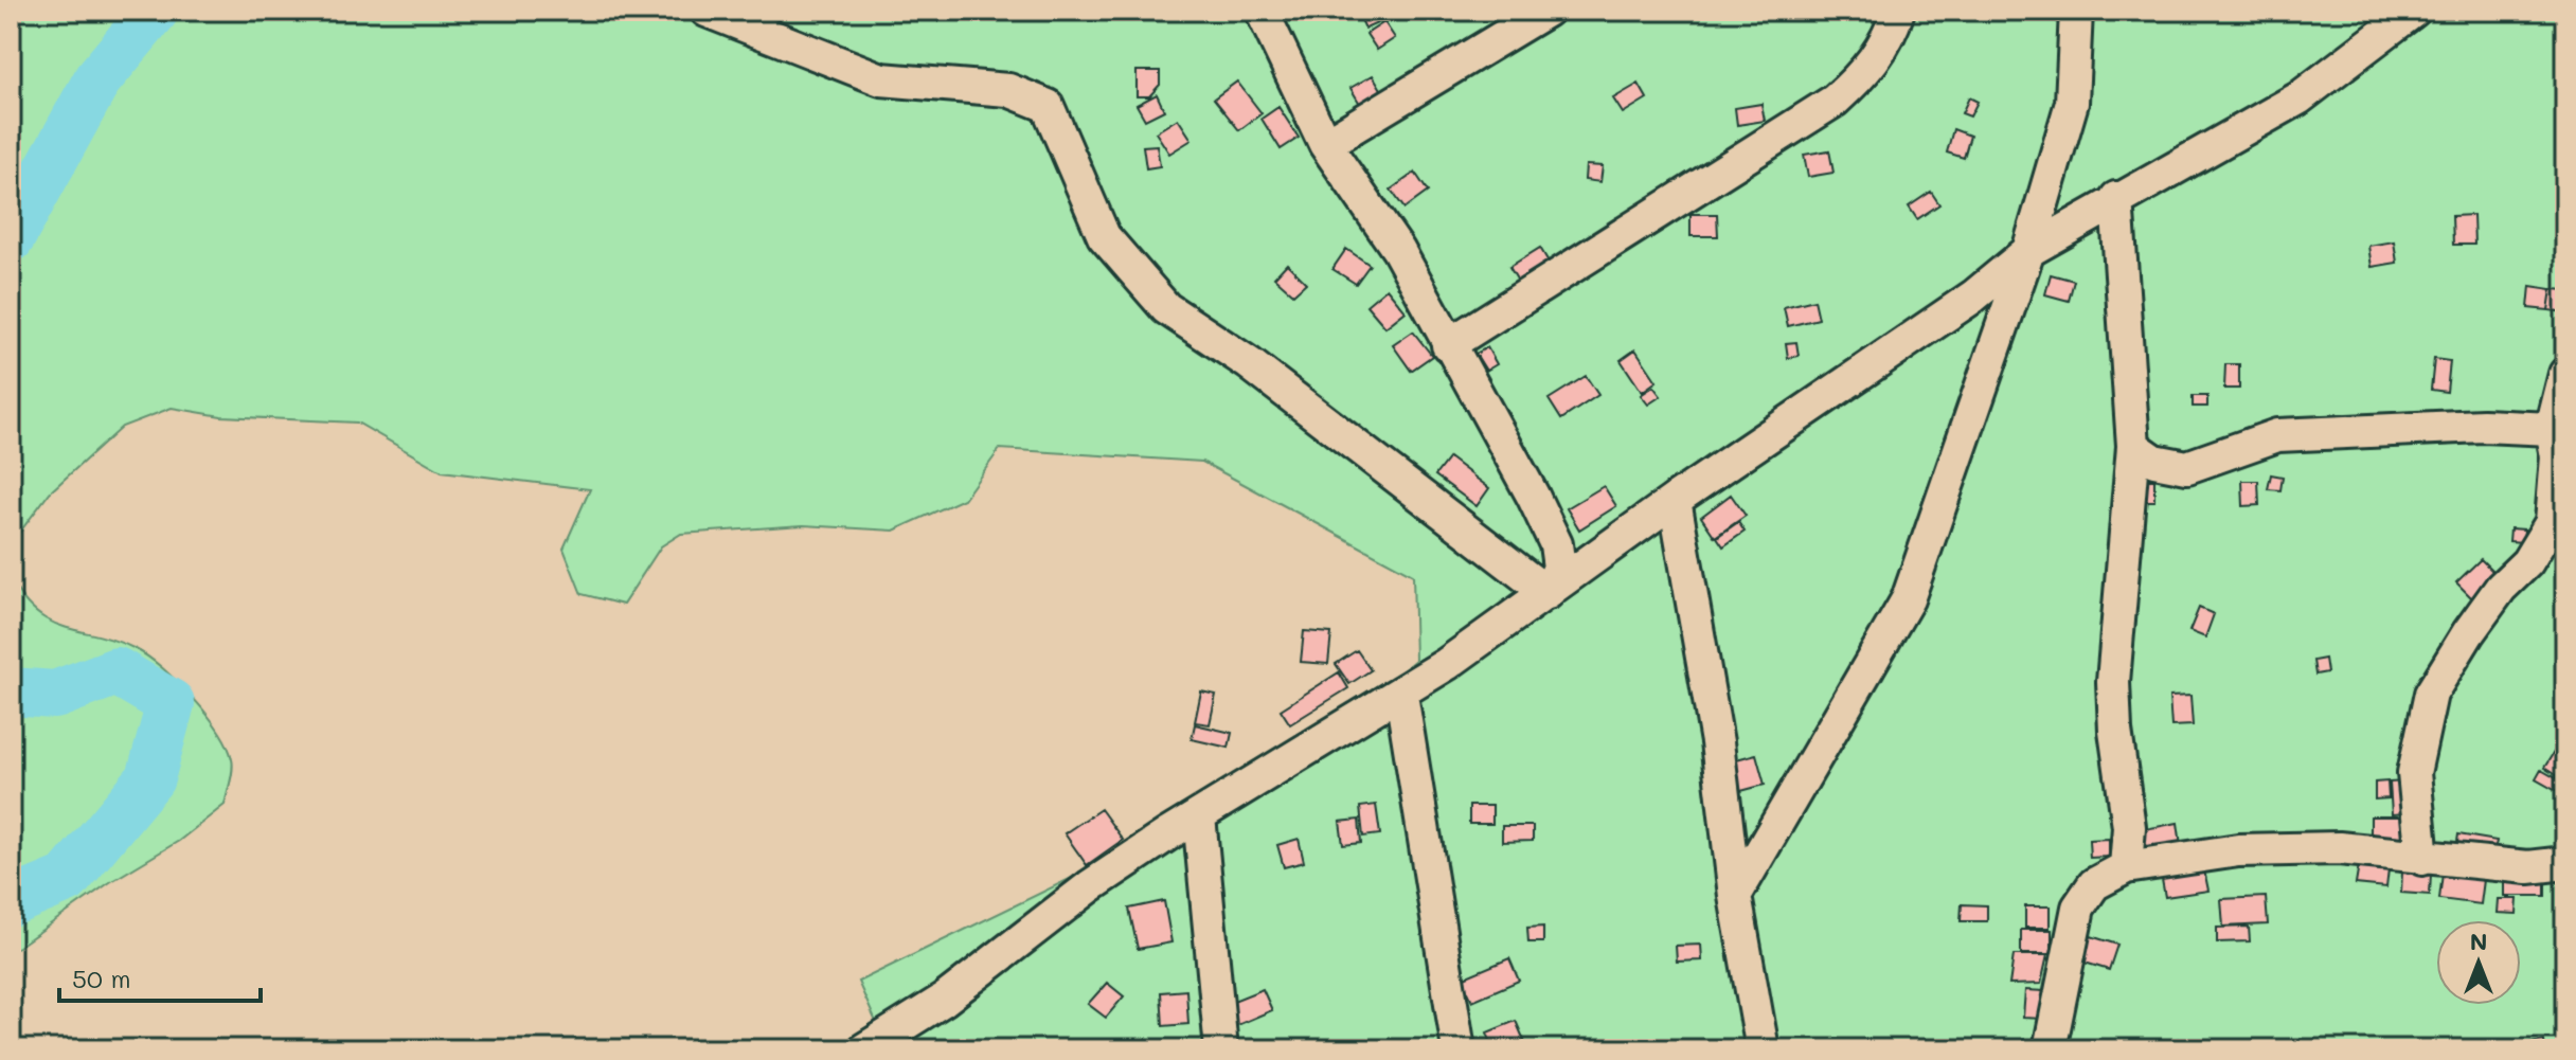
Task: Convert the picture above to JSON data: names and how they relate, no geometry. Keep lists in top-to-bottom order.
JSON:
{
  "scale_bar": "50 m",
  "north": "top"
}
